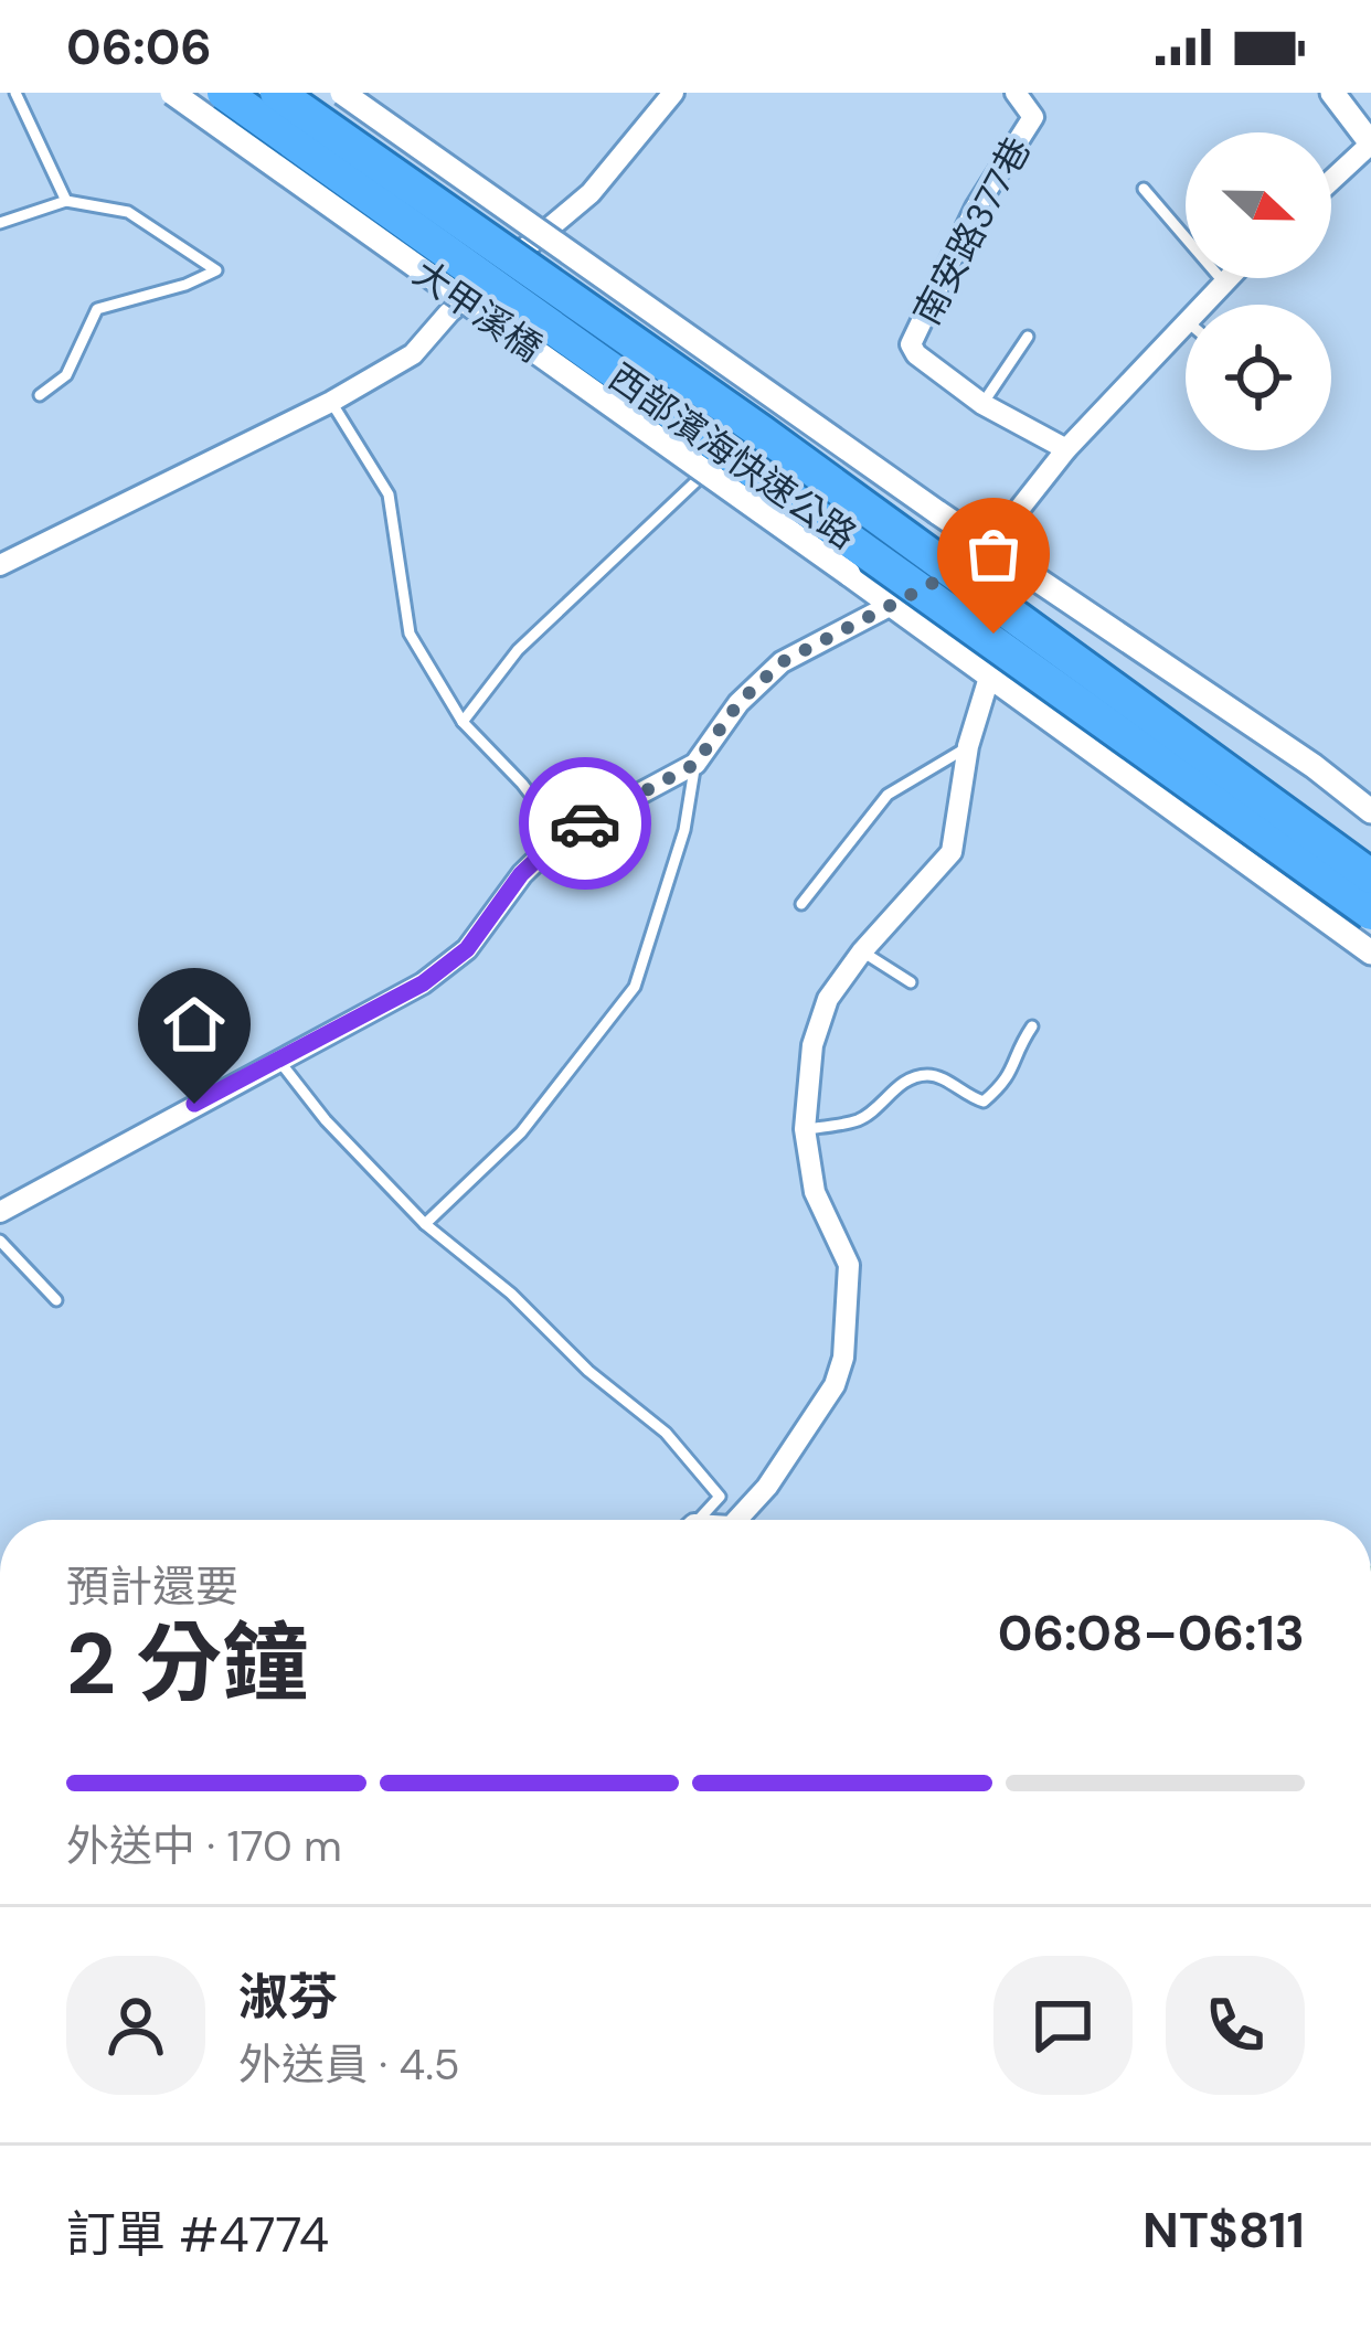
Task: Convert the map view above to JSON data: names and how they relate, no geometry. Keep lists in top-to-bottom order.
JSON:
{
  "streets": {
    "highway": ["西部濱海快速公路"],
    "street": ["南安路377巷", "大甲溪橋"]
  },
  "north": "right",
  "page": {
    "status": "06:06",
    "heading": ["2 分鐘", "預計還要", "06:08–06:13"],
    "panel": [
      "淑芬",
      "外送員 · 4.5",
      "訂單 #4774",
      "NT$811"
    ],
    "bar": "外送中 · 170 m"
  }
}
